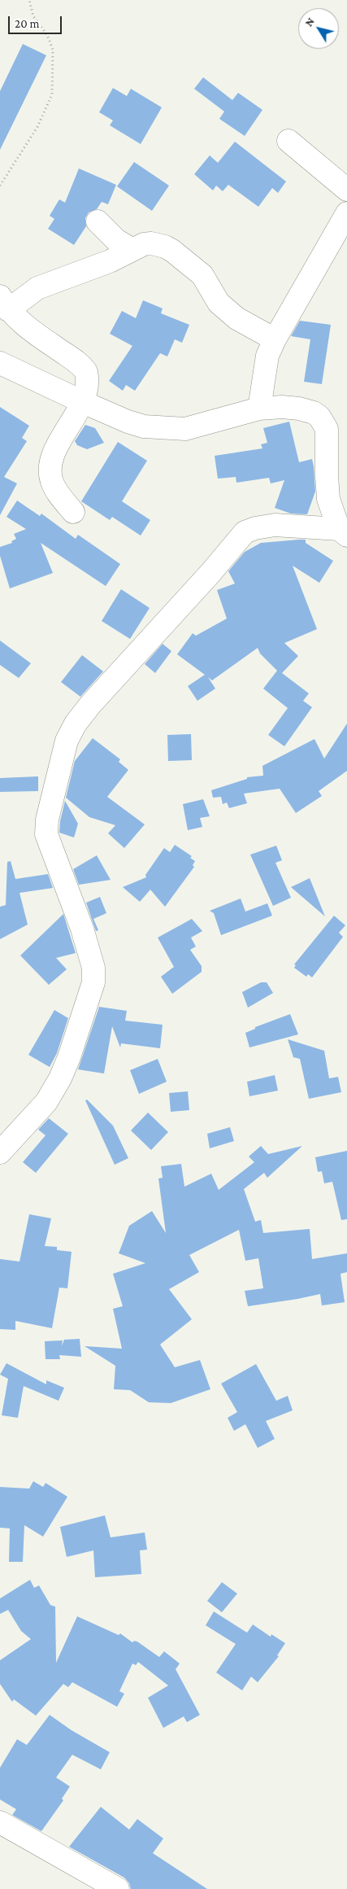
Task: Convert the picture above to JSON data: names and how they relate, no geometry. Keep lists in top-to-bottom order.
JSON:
{
  "scale_bar": "20 m",
  "north": "top left"
}
